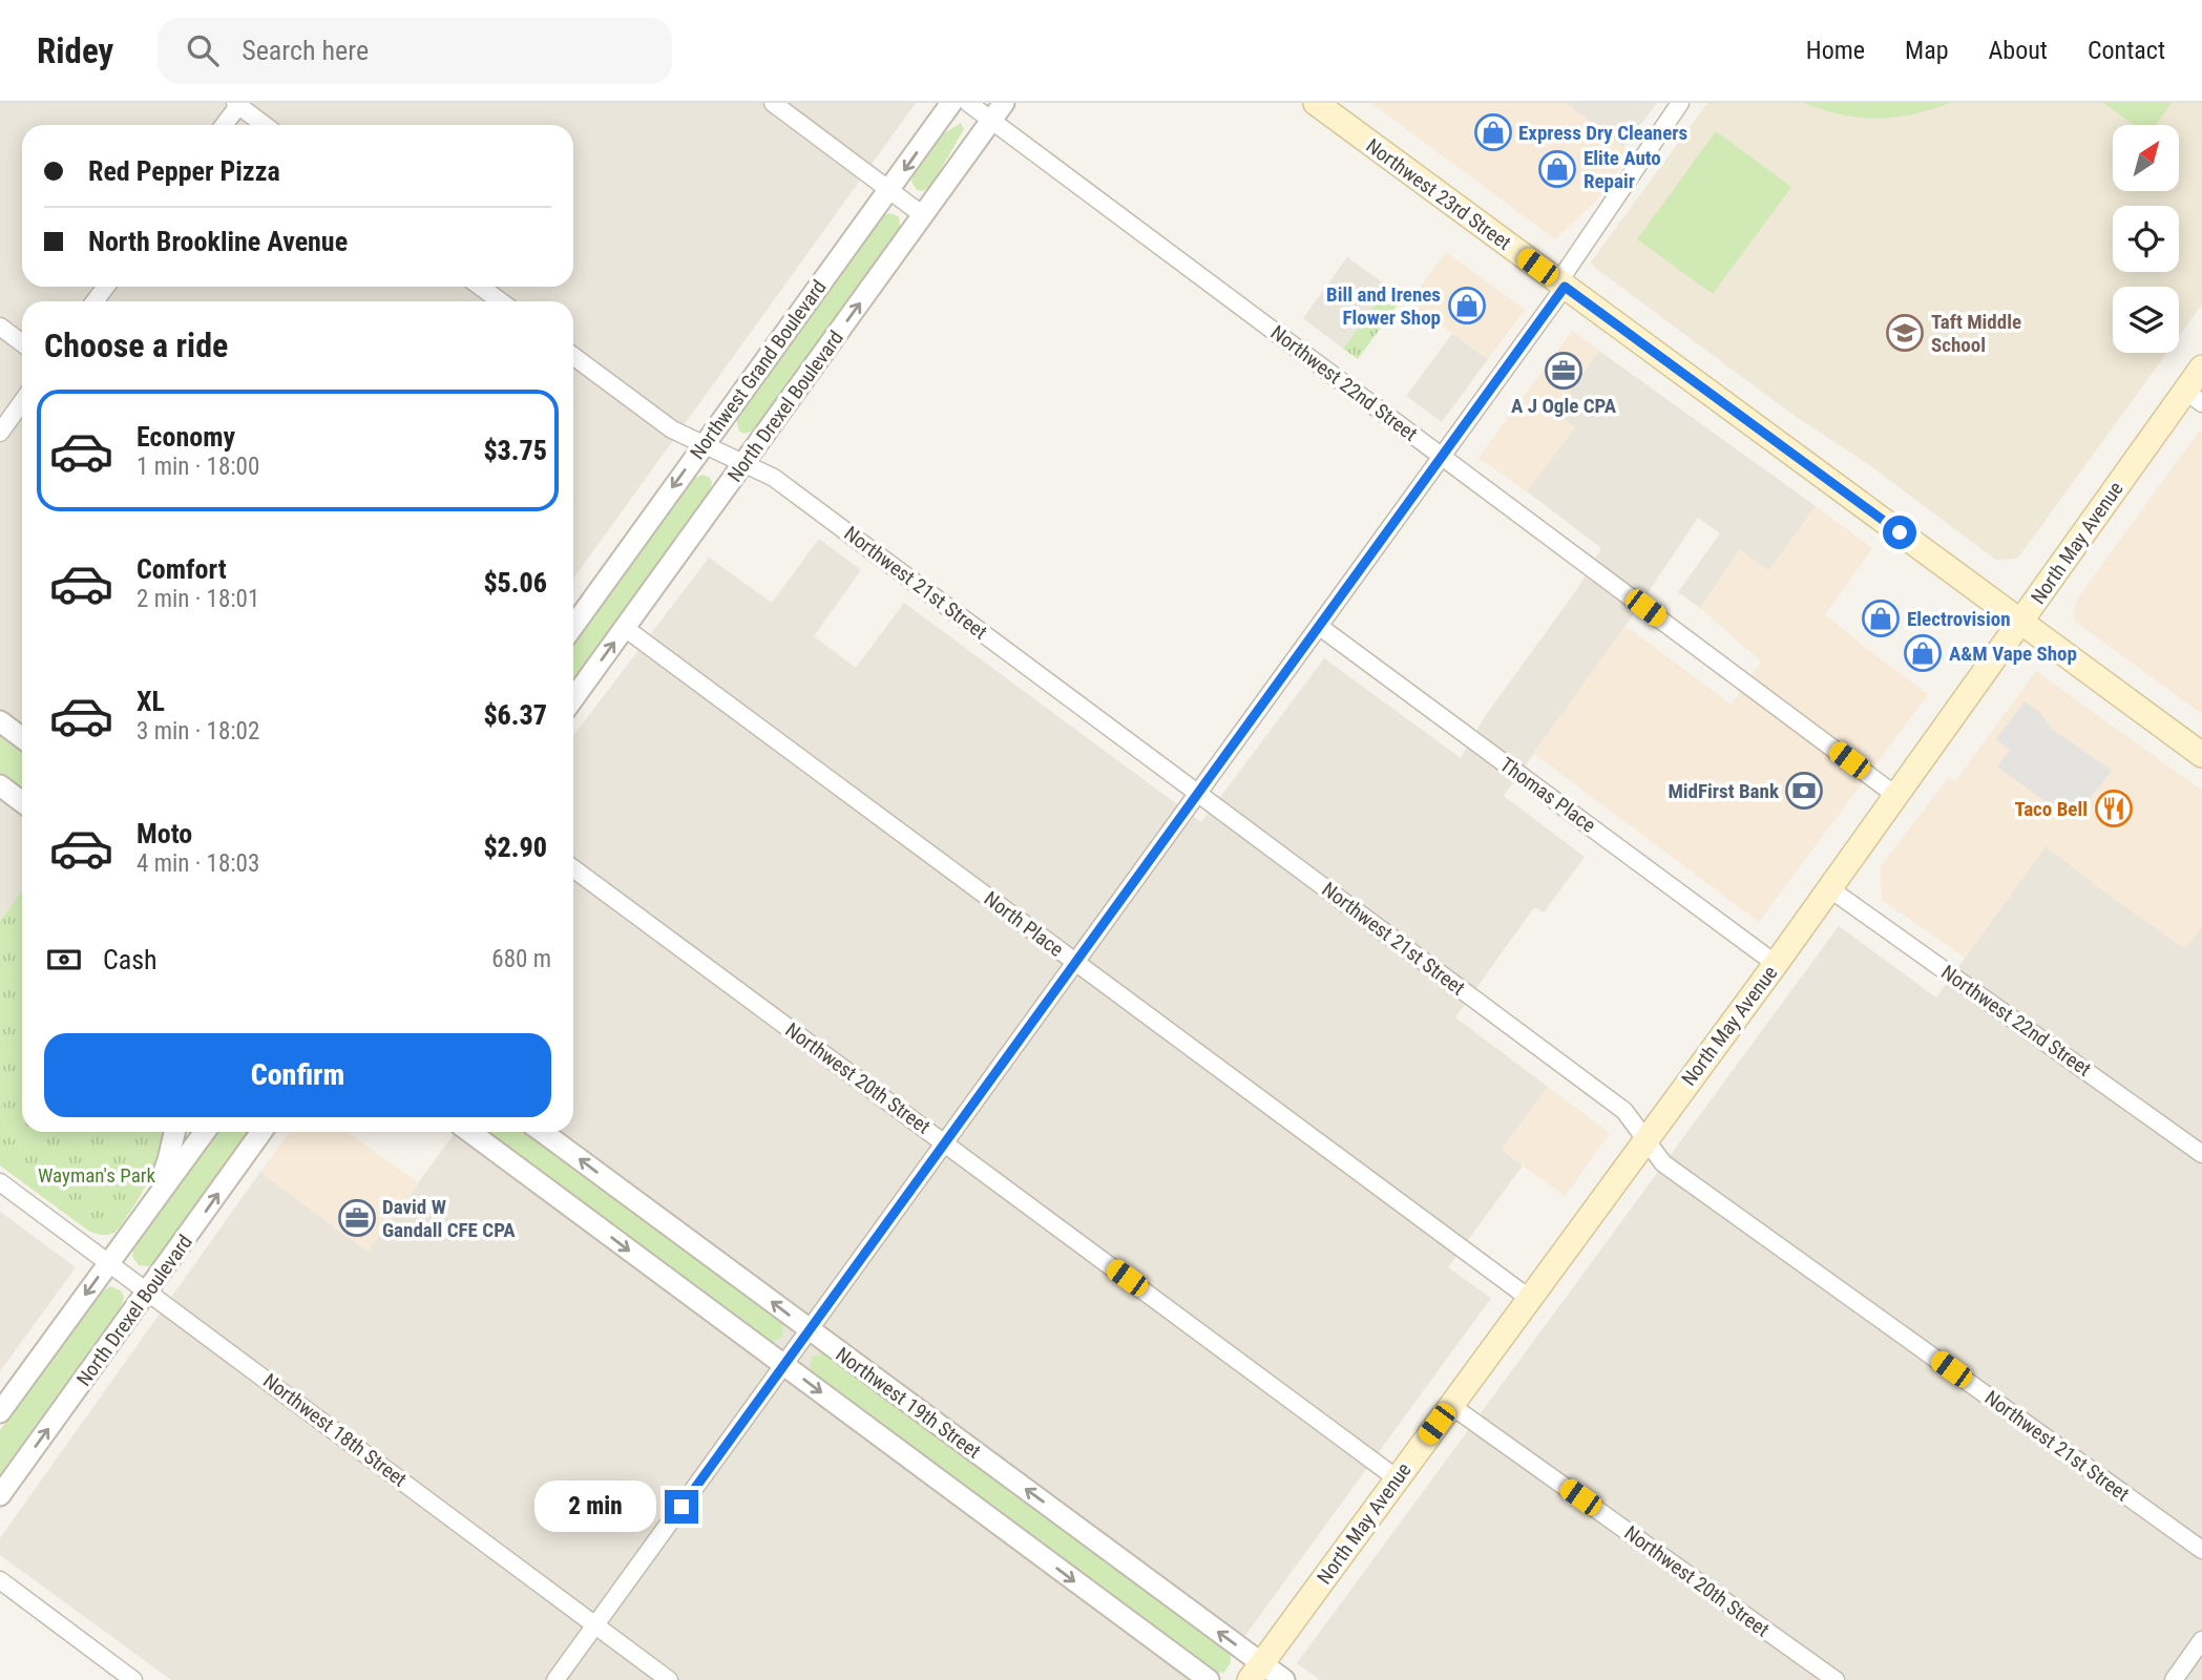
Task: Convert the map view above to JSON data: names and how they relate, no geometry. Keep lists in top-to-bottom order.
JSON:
{
  "streets": {
    "main road": ["Northwest 23rd Street", "North May Avenue"],
    "street": [
      "Northwest Grand Boulevard",
      "Northwest 22nd Street",
      "North Drexel Boulevard",
      "Northwest 21st Street",
      "Thomas Place",
      "North Place",
      "Northwest 20th Street",
      "Northwest 19th Street",
      "Northwest 18th Street"
    ]
  },
  "crossings": [
    ["Northwest 23rd Street", "North May Avenue"],
    ["Northwest Grand Boulevard", "Northwest 21st Street"],
    ["Northwest 22nd Street", "North Drexel Boulevard"],
    ["Northwest 22nd Street", "North May Avenue"],
    ["North Drexel Boulevard", "Northwest 21st Street"],
    ["North Drexel Boulevard", "North Place"],
    ["North Drexel Boulevard", "Northwest 18th Street"],
    ["North May Avenue", "Northwest 21st Street"],
    ["North May Avenue", "Thomas Place"],
    ["North May Avenue", "North Place"],
    ["North May Avenue", "Northwest 20th Street"],
    ["North May Avenue", "Northwest 19th Street"]
  ],
  "one_way": ["Northwest Grand Boulevard"],
  "parks": ["Wayman's Park"],
  "places": {
    "shop": [
      "Express Dry Cleaners",
      "Elite Auto Repair",
      "Bill and Irenes Flower Shop",
      "Electrovision",
      "A&M Vape Shop"
    ],
    "school or university": ["Taft Middle School"],
    "office": ["A J Ogle CPA", "David W Gandall CFE CPA"],
    "bank": ["MidFirst Bank"],
    "restaurant": ["Taco Bell"]
  },
  "north": "top right",
  "page": {
    "header": "Ridey",
    "search": "Search here",
    "nav": [
      "Home",
      "Map",
      "About",
      "Contact"
    ],
    "banner": ["Red Pepper Pizza", "North Brookline Avenue"],
    "heading": "Choose a ride",
    "list": [
      {
        "name": "Economy",
        "note": "1 min · 18:00",
        "value": "$3.75"
      },
      {
        "name": "Comfort",
        "note": "2 min · 18:01",
        "value": "$5.06"
      },
      {
        "name": "XL",
        "note": "3 min · 18:02",
        "value": "$6.37"
      },
      {
        "name": "Moto",
        "note": "4 min · 18:03",
        "value": "$2.90"
      }
    ],
    "pay": ["Cash", "680 m"],
    "buttons": "Confirm",
    "bubble": "2 min"
  }
}
